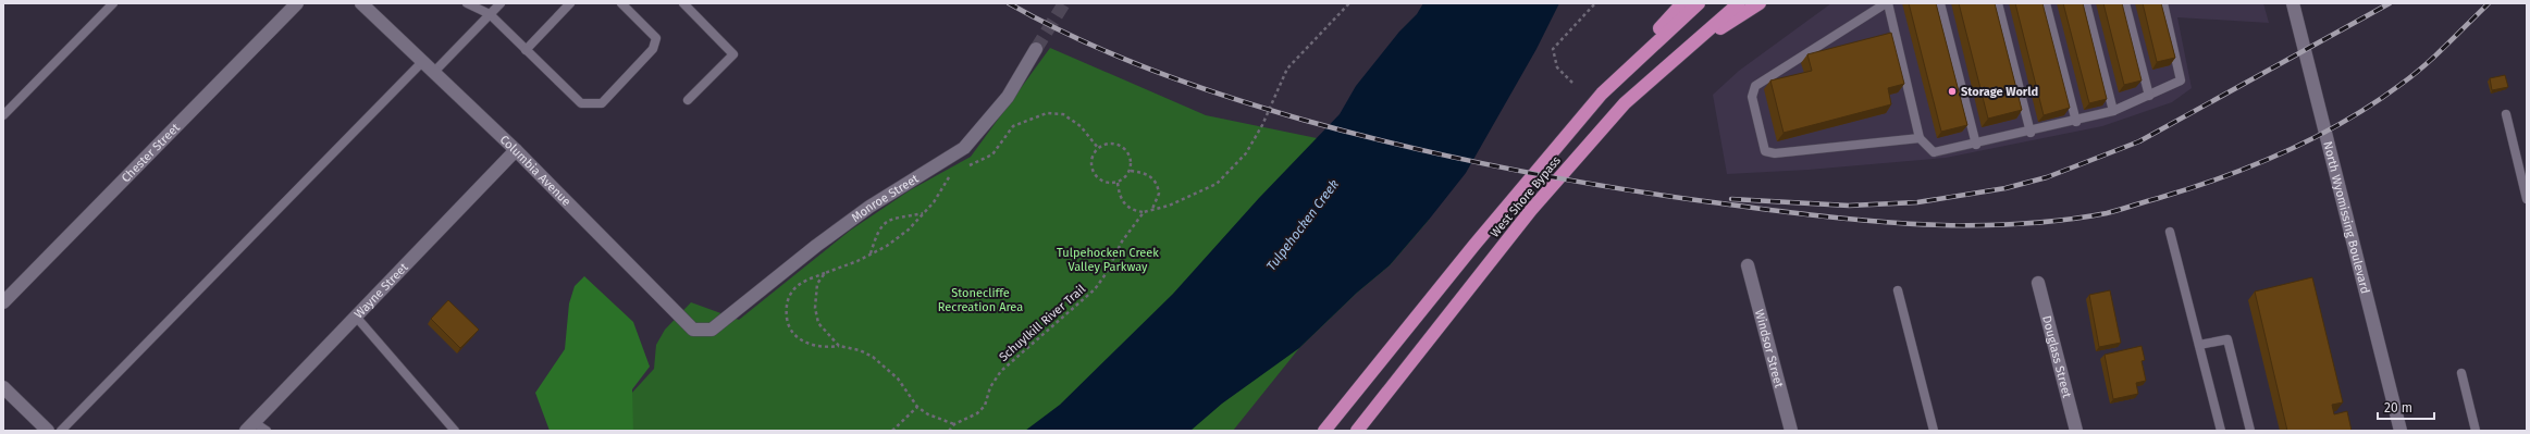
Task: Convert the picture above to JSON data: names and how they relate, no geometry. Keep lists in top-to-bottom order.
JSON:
{
  "streets": {
    "highway": ["West Shore Bypass"],
    "street": [
      "Chester Street",
      "Columbia Avenue",
      "Monroe Street",
      "North Wyomissing Boulevard",
      "Wayne Street",
      "Windsor Street",
      "Douglass Street"
    ],
    "path": ["Schuylkill River Trail"]
  },
  "crossings": [
    ["Columbia Avenue", "Monroe Street"],
    ["Columbia Avenue", "Wayne Street"]
  ],
  "water": ["Tulpehocken Creek"],
  "parks": ["Tulpehocken Creek Valley Parkway", "Stonecliffe Recreation Area"],
  "places": ["Storage World"],
  "scale_bar": "20 m"
}
